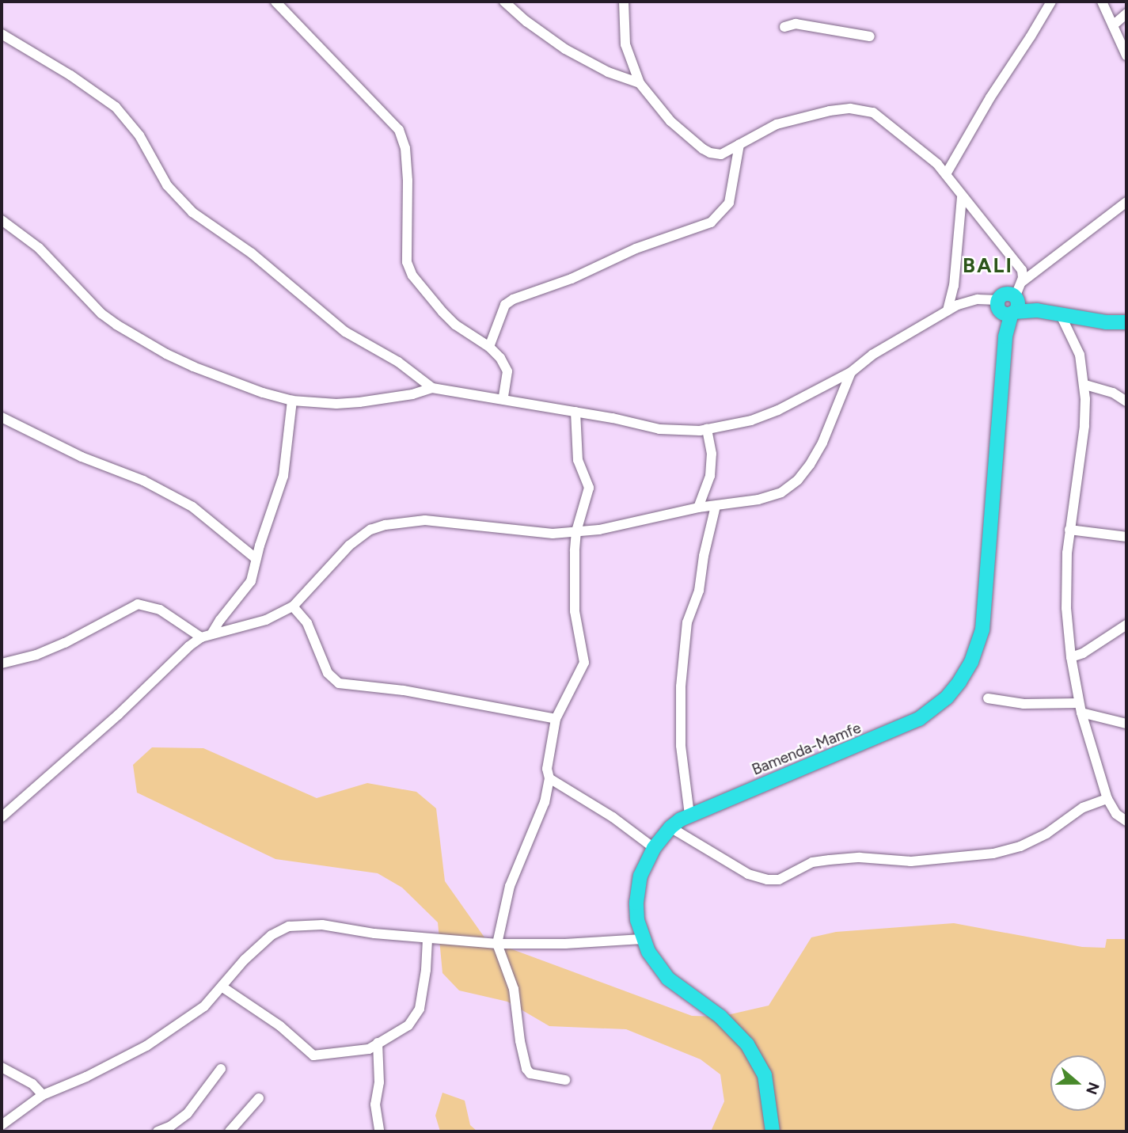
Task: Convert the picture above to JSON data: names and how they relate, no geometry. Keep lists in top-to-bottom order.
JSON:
{
  "streets": {
    "highway": ["Bamenda-Mamfe"]
  },
  "districts": ["BALI"],
  "north": "right"
}
